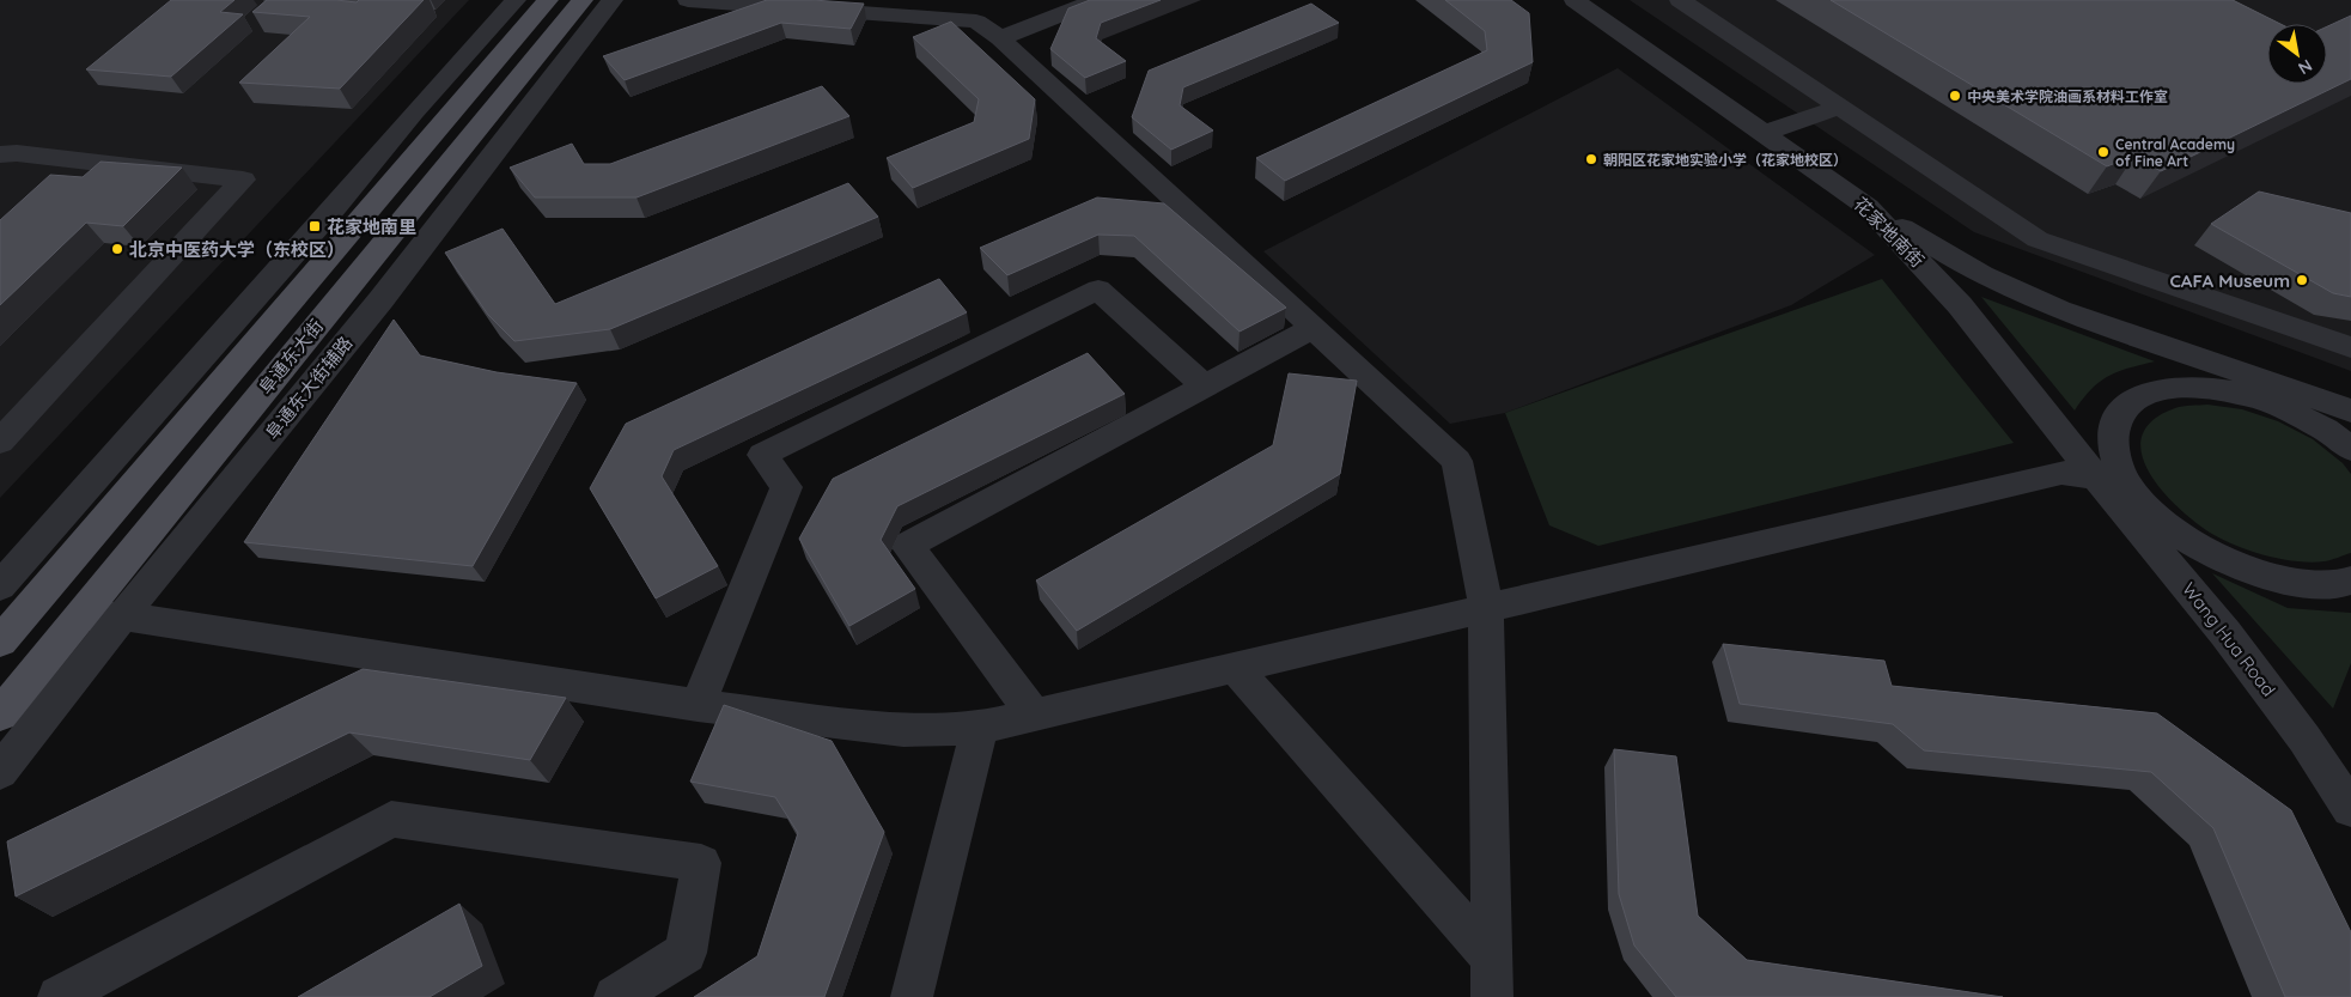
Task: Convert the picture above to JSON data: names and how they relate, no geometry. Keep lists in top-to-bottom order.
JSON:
{
  "streets": {
    "main road": ["阜通东大街"],
    "street": ["花家地南街", "阜通东大街辅路", "Wang Hua Road"]
  },
  "crossings": [
    ["花家地南街", "Wang Hua Road"]
  ],
  "places": {
    "other": [
      "中央美术学院油画系材料工作室",
      "Central Academy of Fine Art",
      "朝阳区花家地实验小学（花家地校区）",
      "北京中医药大学（东校区）",
      "CAFA Museum"
    ],
    "transit": ["花家地南里"]
  },
  "north": "bottom right"
}
